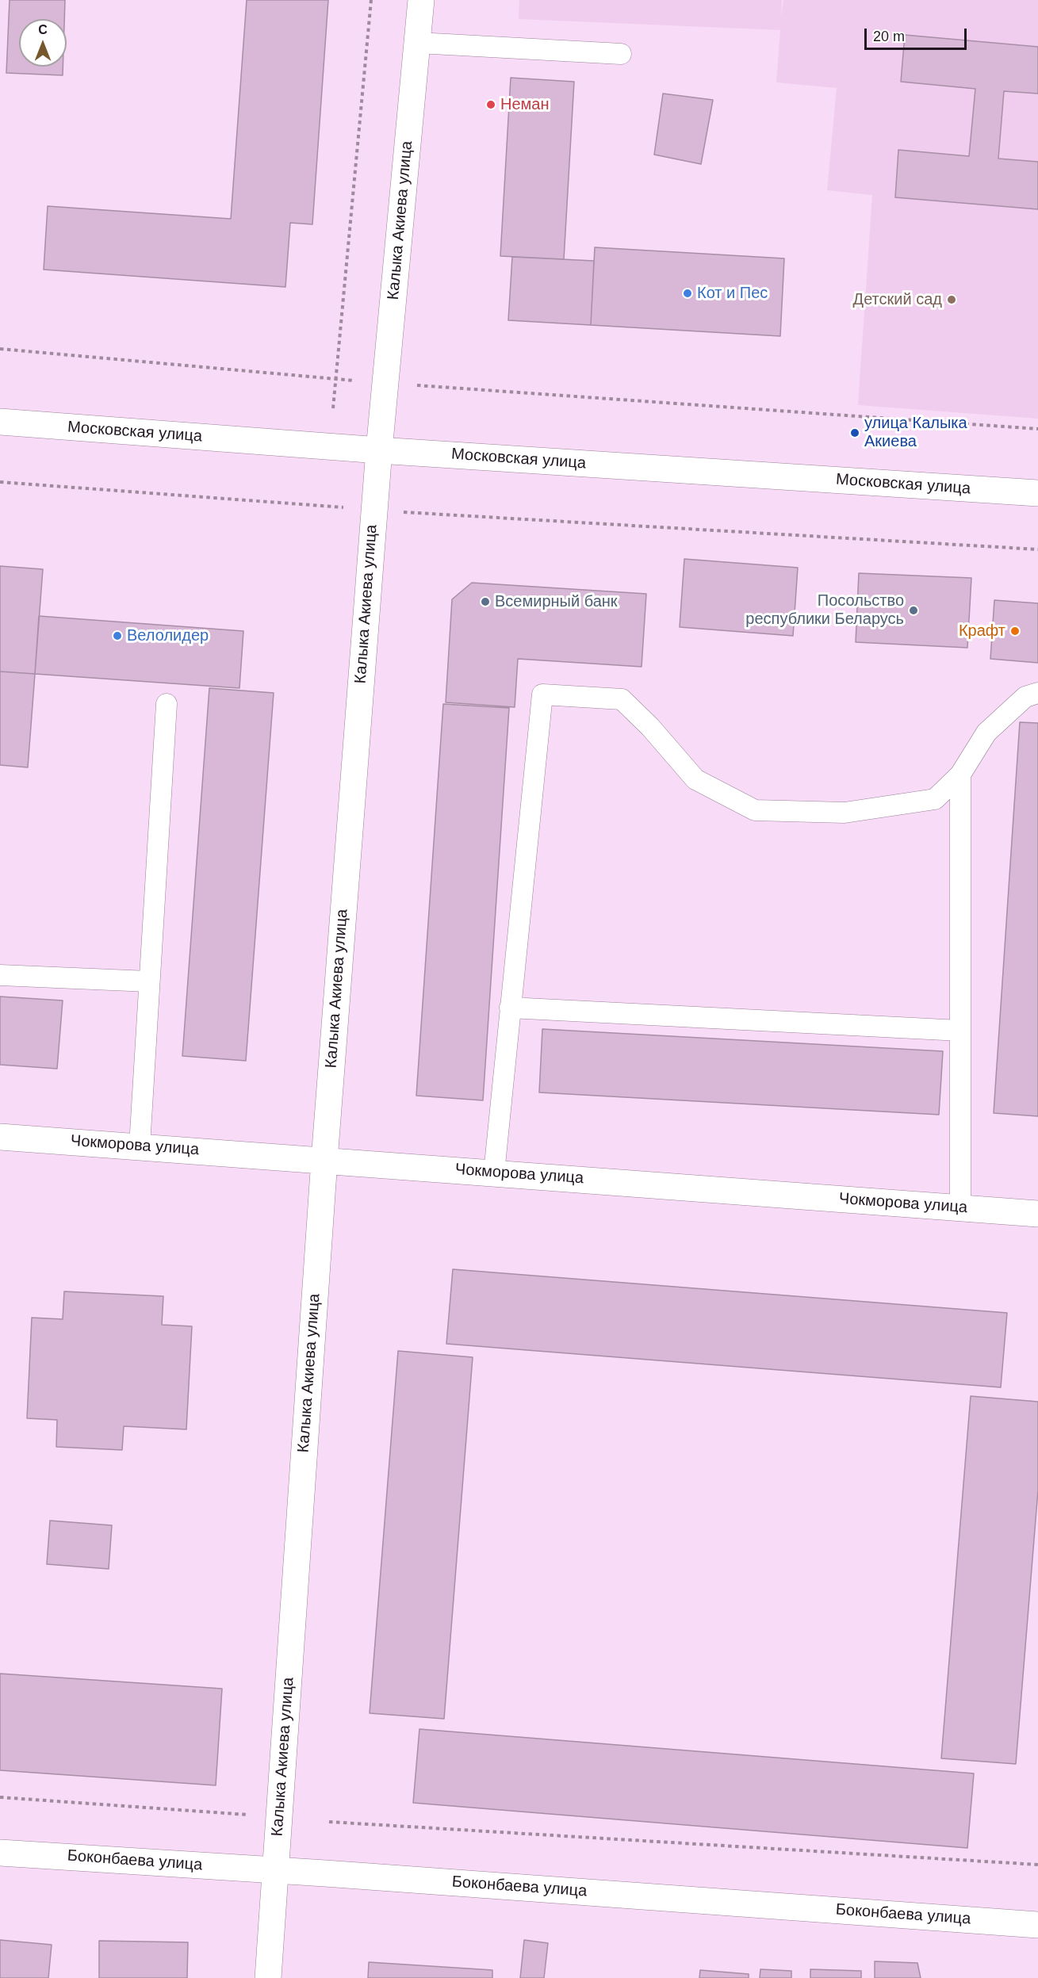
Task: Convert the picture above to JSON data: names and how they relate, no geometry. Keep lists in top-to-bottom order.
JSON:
{
  "streets": {
    "street": [
      "Калыка Акиева улица",
      "Московская улица",
      "Чокморова улица",
      "Боконбаева улица"
    ]
  },
  "crossings": [
    ["Калыка Акиева улица", "Московская улица"],
    ["Калыка Акиева улица", "Чокморова улица"],
    ["Калыка Акиева улица", "Боконбаева улица"]
  ],
  "places": [
    "Неман",
    "Кот и Пес",
    "Детский сад",
    "улица Калыка Акиева",
    "Всемирный банк",
    "Посольство республики Беларусь",
    "Крафт",
    "Велолидер"
  ],
  "scale_bar": "20 m",
  "north": "top"
}
